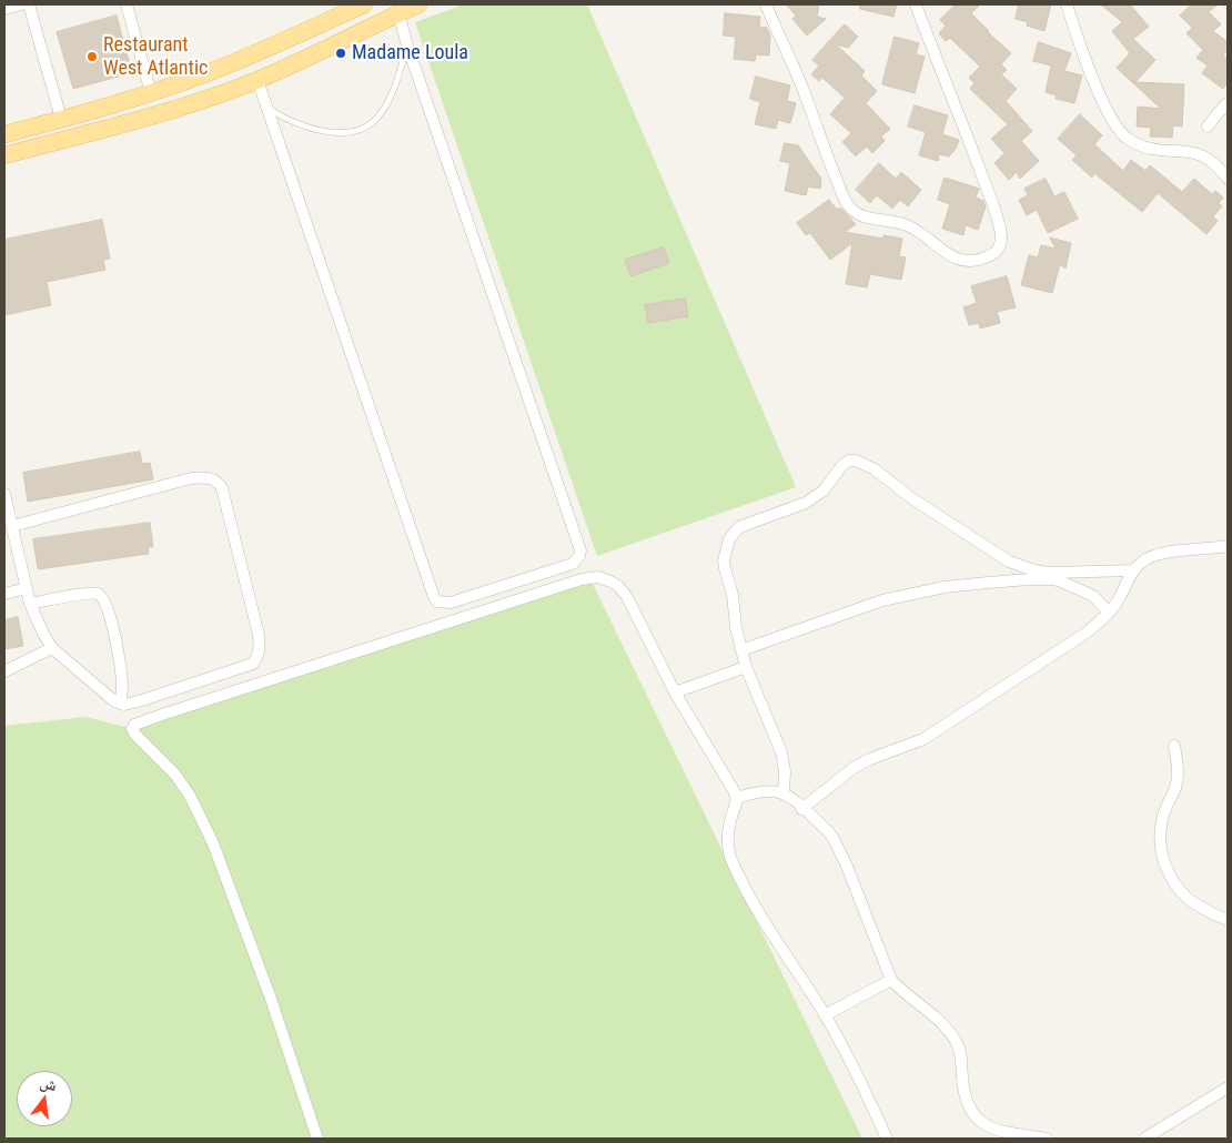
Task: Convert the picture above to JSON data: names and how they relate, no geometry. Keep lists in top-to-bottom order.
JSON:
{
  "places": ["Madame Loula", "Restaurant West Atlantic"],
  "north": "top"
}
